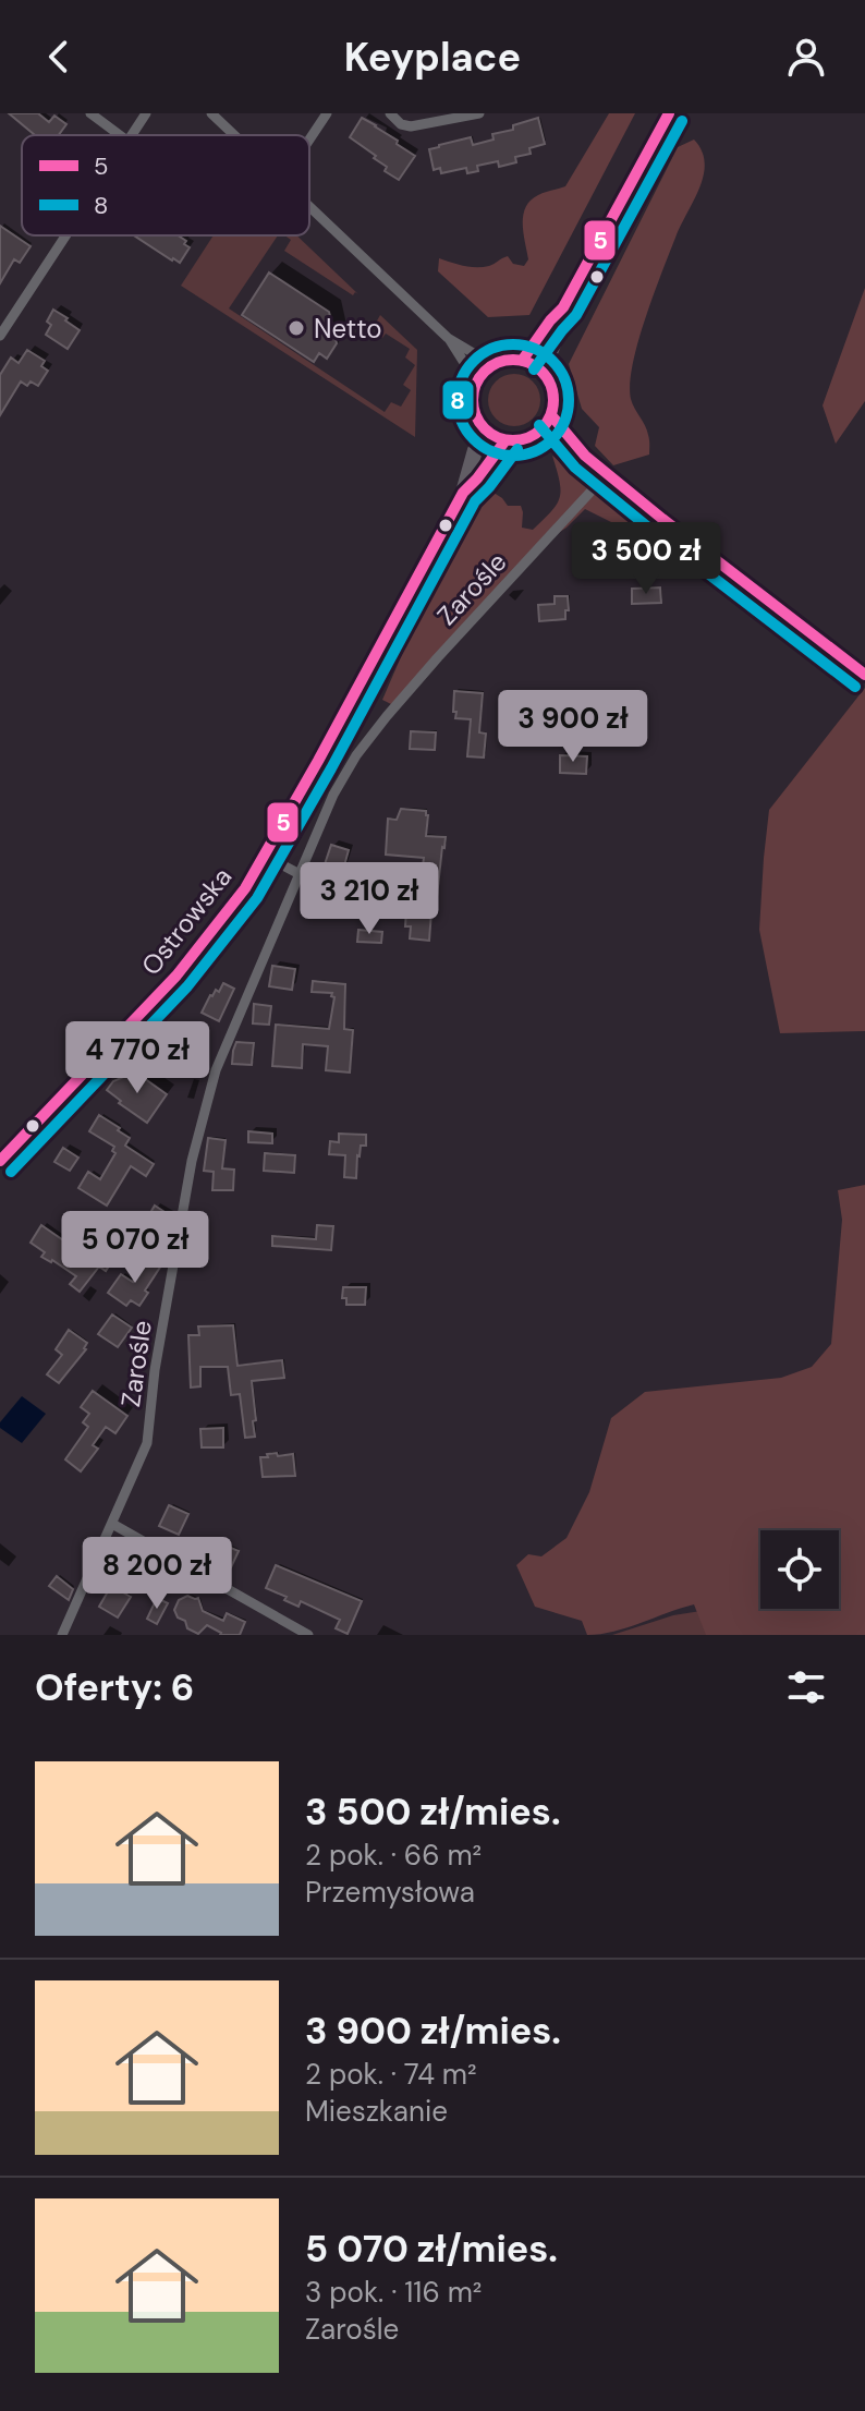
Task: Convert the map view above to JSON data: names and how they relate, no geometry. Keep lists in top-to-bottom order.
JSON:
{
  "streets": {
    "main road": ["Ostrowska"],
    "street": ["Zarośle"]
  },
  "places": ["Netto"],
  "lines": ["transit line 5", "transit line 8"],
  "legend": ["5", "8"],
  "page": {
    "header": "Keyplace",
    "price": [
      "3 500 zł",
      "3 900 zł",
      "3 210 zł",
      "4 770 zł",
      "5 070 zł",
      "8 200 zł"
    ],
    "heading": "Oferty: 6",
    "list": [
      {
        "name": "3 500 zł/mies.",
        "note": "2 pok. · 66 m² · Przemysłowa"
      },
      {
        "name": "3 900 zł/mies.",
        "note": "2 pok. · 74 m² · Mieszkanie"
      },
      {
        "name": "5 070 zł/mies.",
        "note": "3 pok. · 116 m² · Zarośle"
      }
    ]
  }
}
